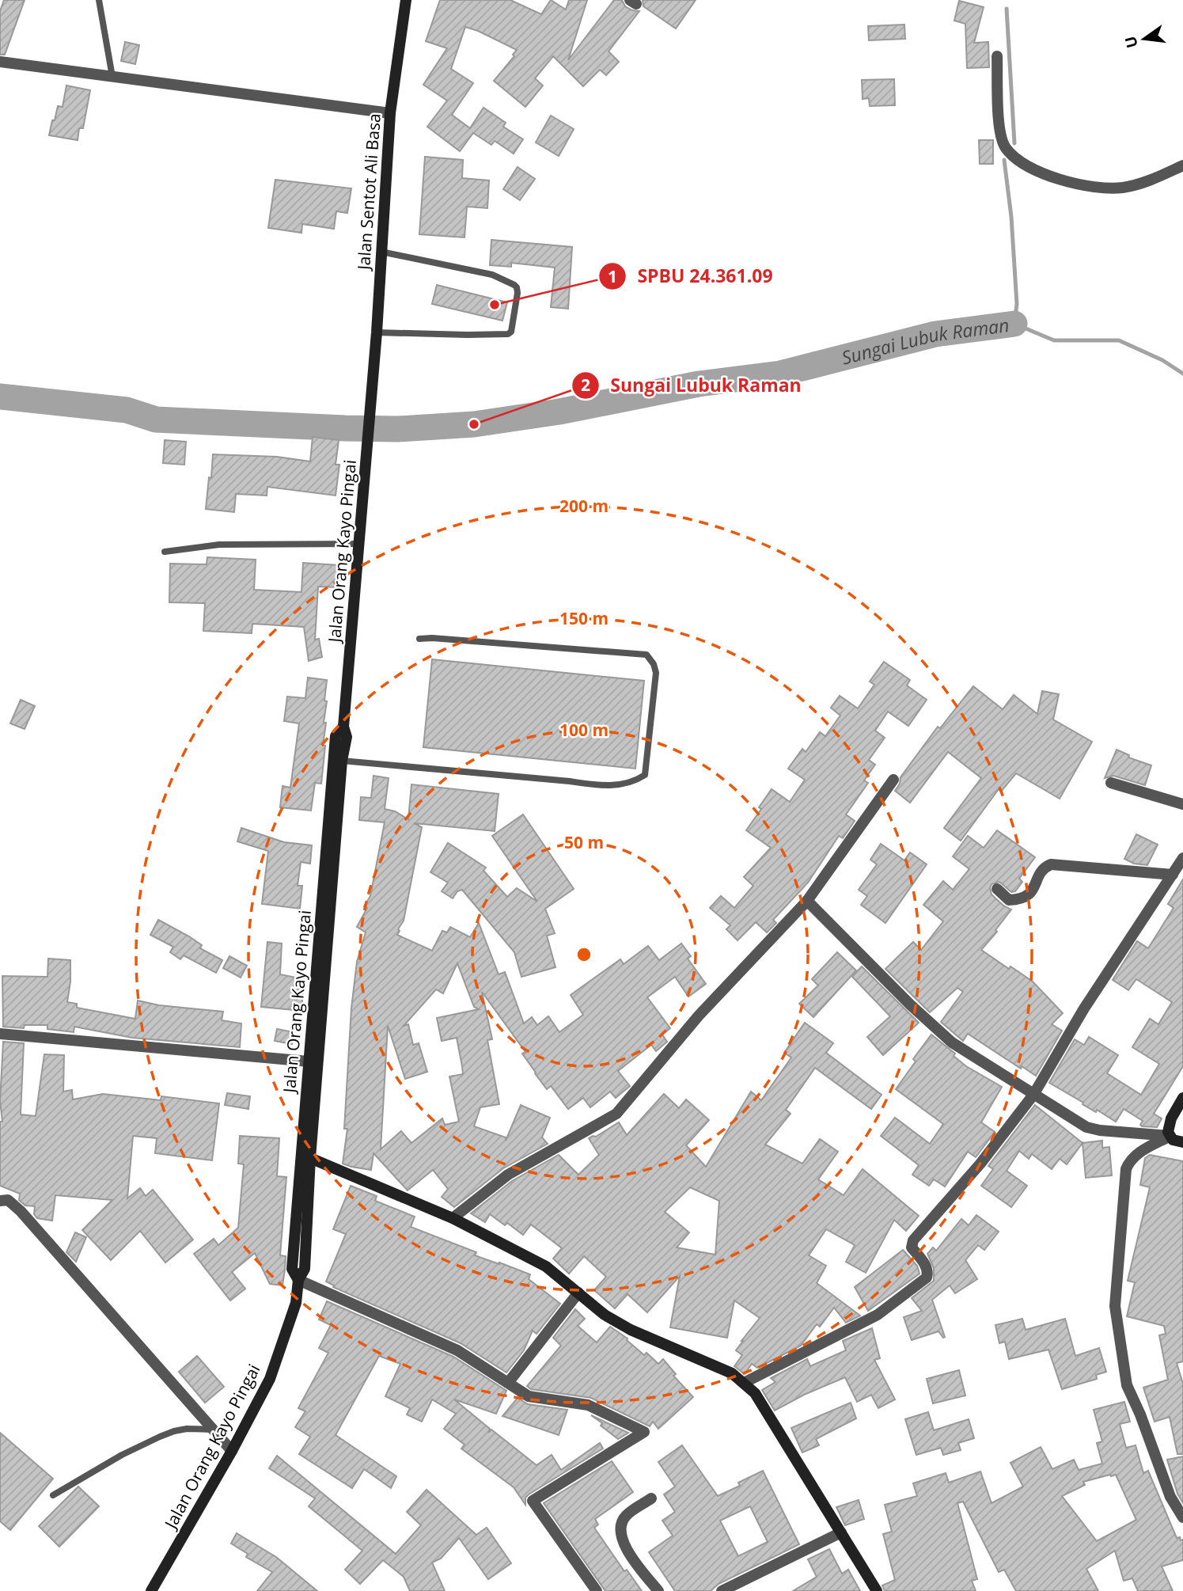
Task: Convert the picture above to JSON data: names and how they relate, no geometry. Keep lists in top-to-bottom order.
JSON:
{
  "streets": {
    "main road": ["Jalan Sentot Ali Basa", "Jalan Orang Kayo Pingai"]
  },
  "crossings": [
    ["Jalan Sentot Ali Basa", "Jalan Orang Kayo Pingai"]
  ],
  "water": ["Sungai Lubuk Raman"],
  "places": ["SPBU 24.361.09", "Sungai Lubuk Raman"],
  "north": "left",
  "rings": [
    "200 m",
    "150 m",
    "100 m",
    "50 m"
  ]
}
